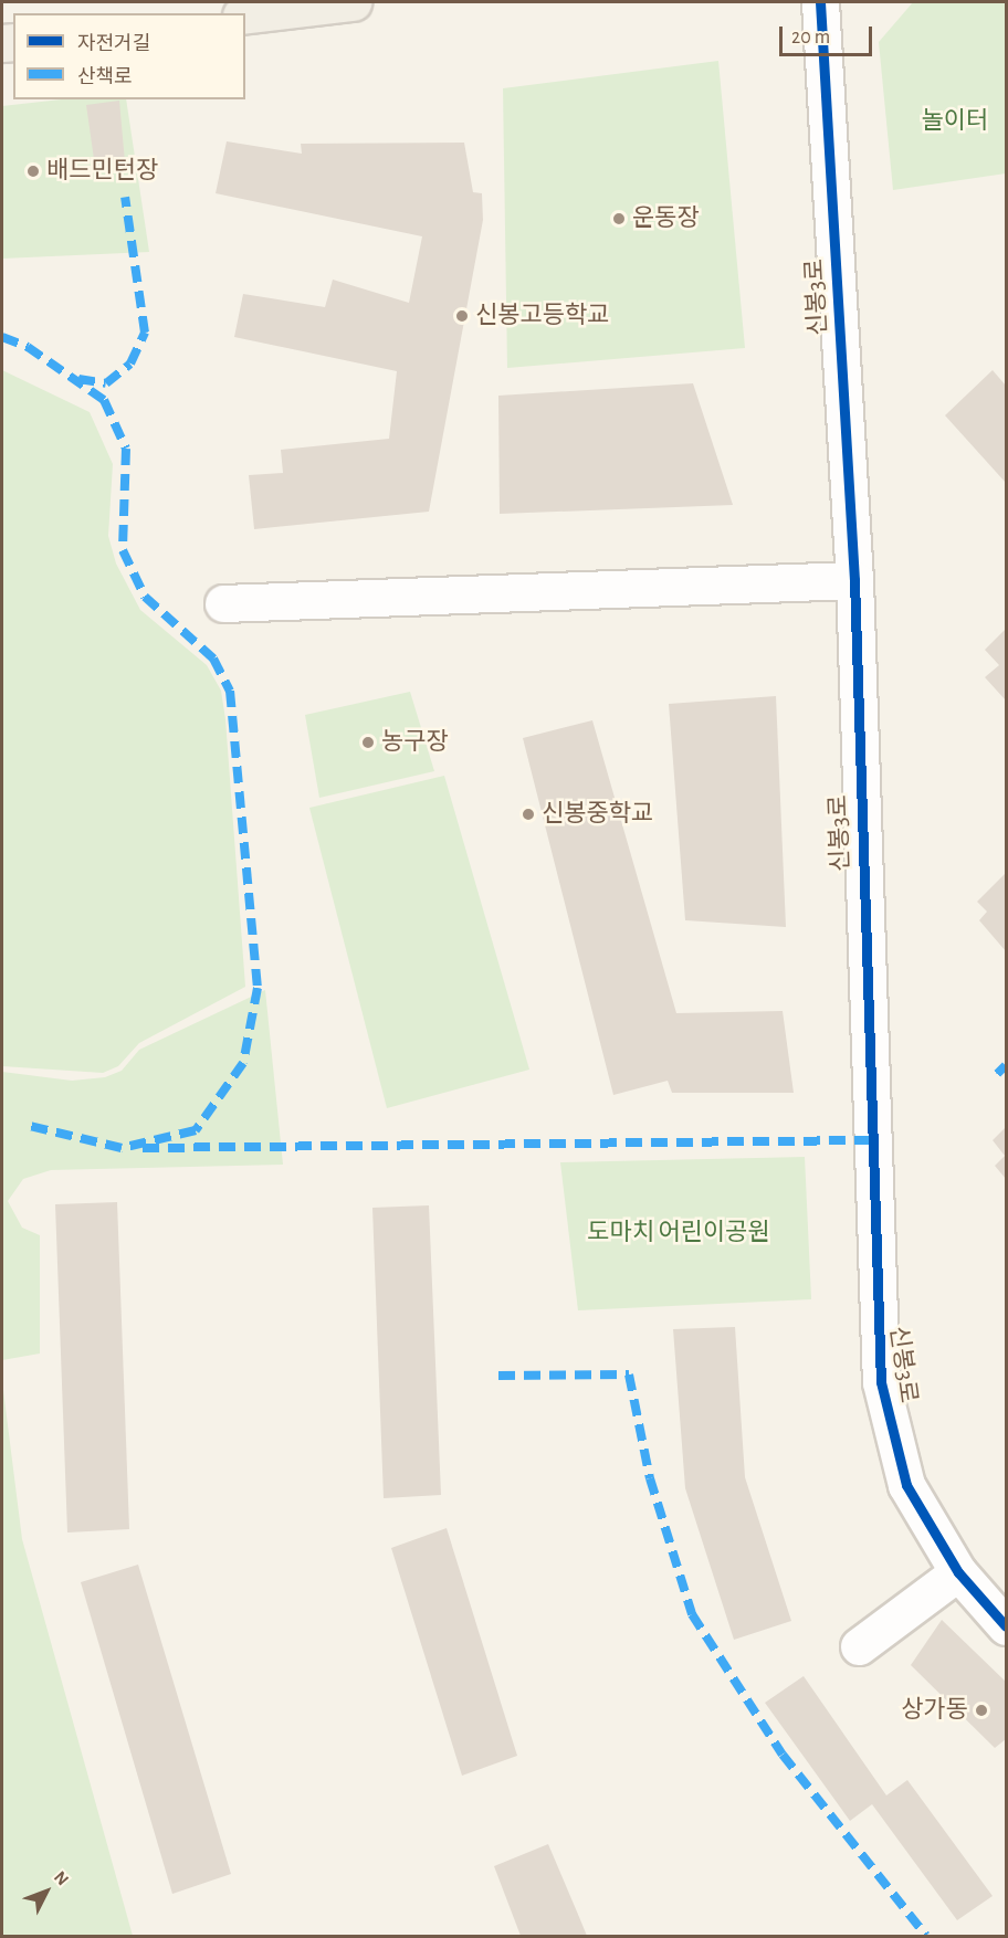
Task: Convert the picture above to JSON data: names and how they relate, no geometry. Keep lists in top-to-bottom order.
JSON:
{
  "streets": {
    "street": ["신봉3로"]
  },
  "parks": ["놀이터", "도마치 어린이공원"],
  "places": [
    "배드민턴장",
    "운동장",
    "신봉고등학교",
    "농구장",
    "신봉중학교",
    "상가동"
  ],
  "legend": ["자전거길", "산책로"],
  "scale_bar": "20 m",
  "north": "top right"
}
